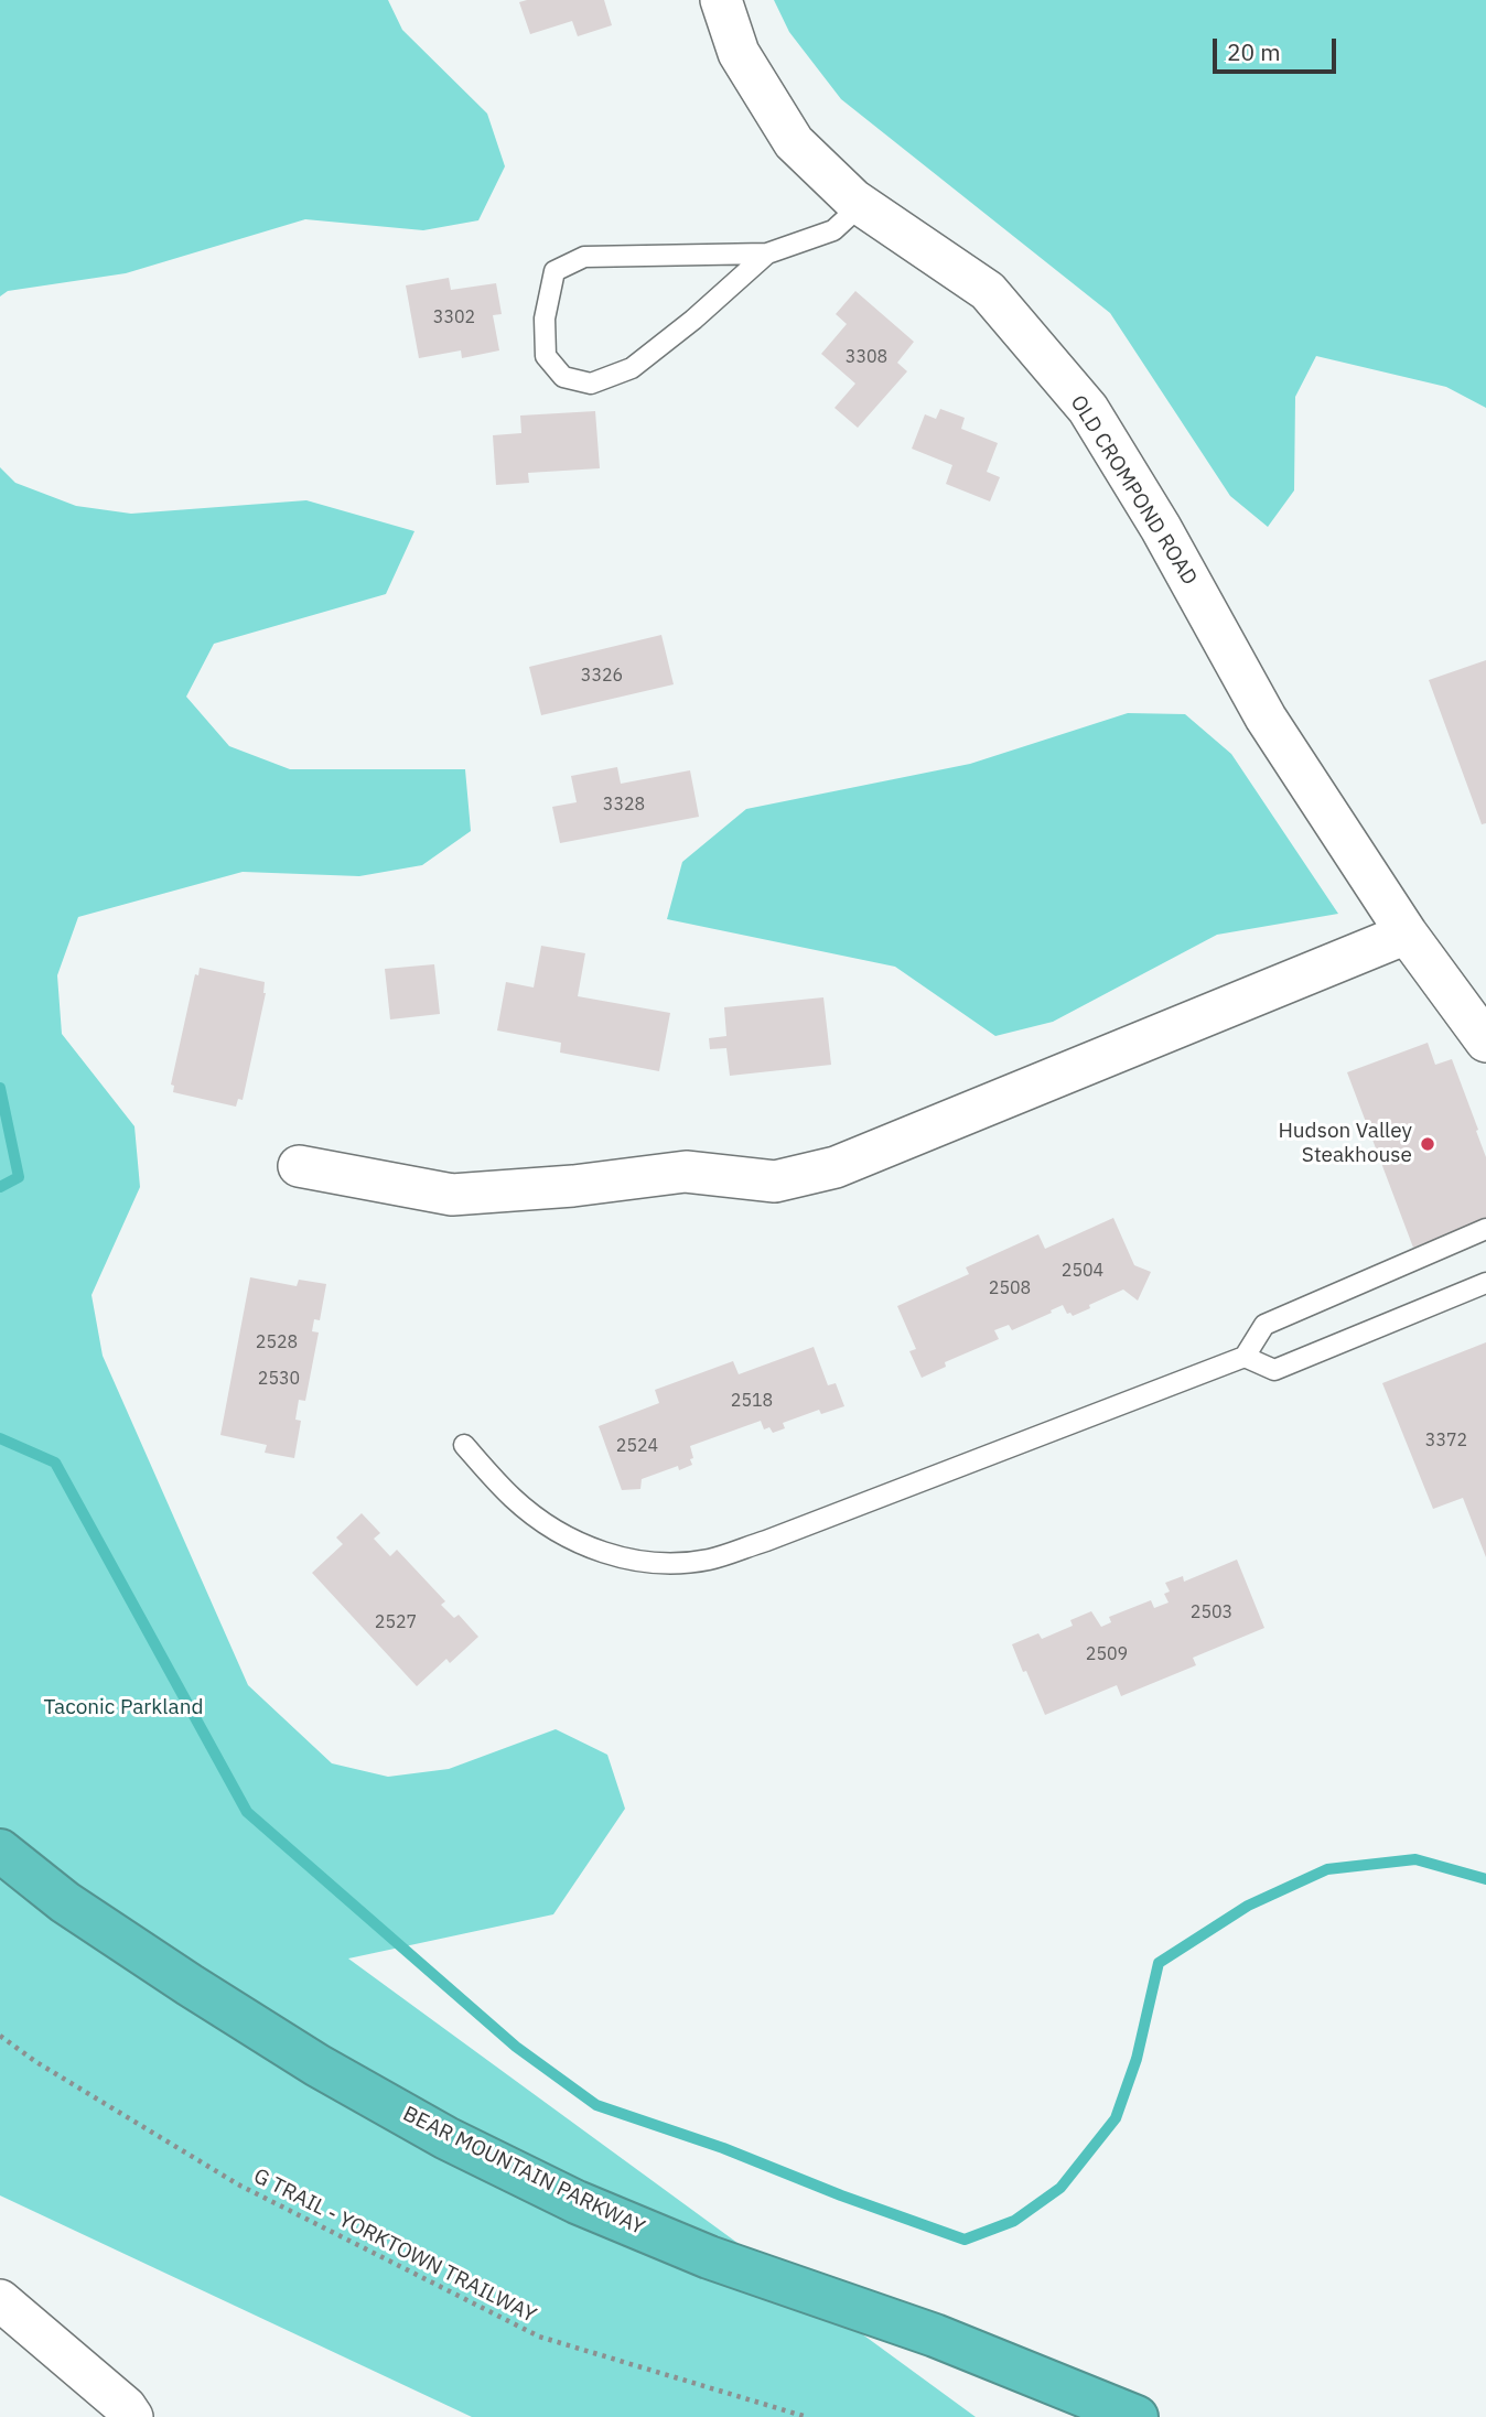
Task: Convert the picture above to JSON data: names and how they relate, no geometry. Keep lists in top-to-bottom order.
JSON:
{
  "streets": {
    "highway": ["BEAR MOUNTAIN PARKWAY"],
    "street": ["OLD CROMPOND ROAD"],
    "path": ["G TRAIL - YORKTOWN TRAILWAY"]
  },
  "parks": ["Taconic Parkland"],
  "places": ["Hudson Valley Steakhouse"],
  "house_numbers": [
    "3302",
    "3308",
    "3326",
    "3328",
    "2504",
    "2508",
    "2528",
    "2530",
    "2518",
    "3372",
    "2524",
    "2503",
    "2527",
    "2509"
  ],
  "scale_bar": "20 m"
}
